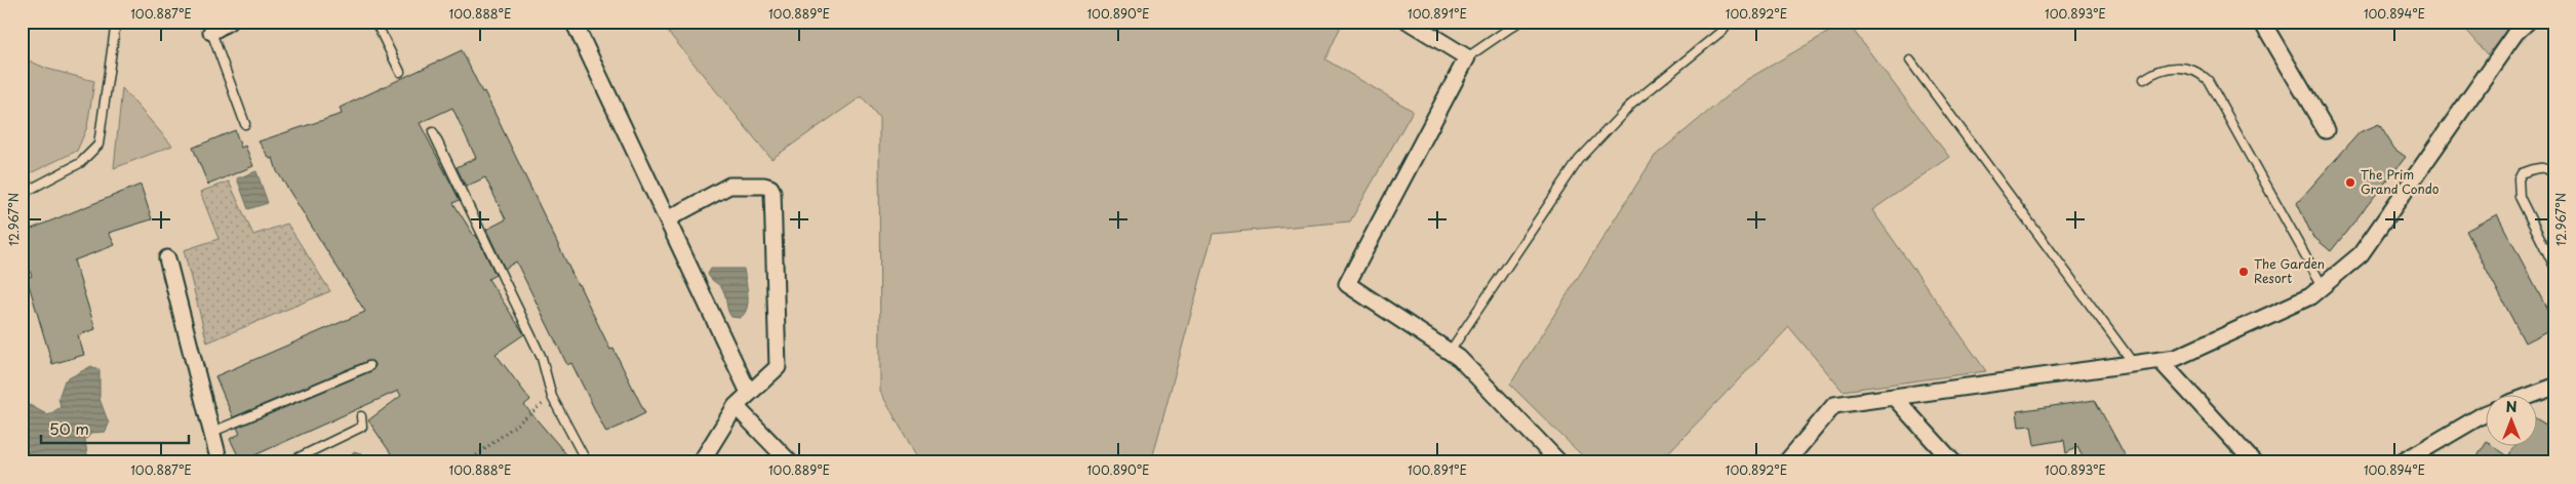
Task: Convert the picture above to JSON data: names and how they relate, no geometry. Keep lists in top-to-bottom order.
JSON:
{
  "places": ["The Prim Grand Condo", "The Garden Resort"],
  "scale_bar": "50 m",
  "north": "top",
  "coordinates": [
    "100.887°E",
    "100.888°E",
    "100.889°E",
    "100.890°E",
    "100.891°E",
    "100.892°E",
    "100.893°E",
    "100.894°E",
    "12.967°N"
  ]
}
